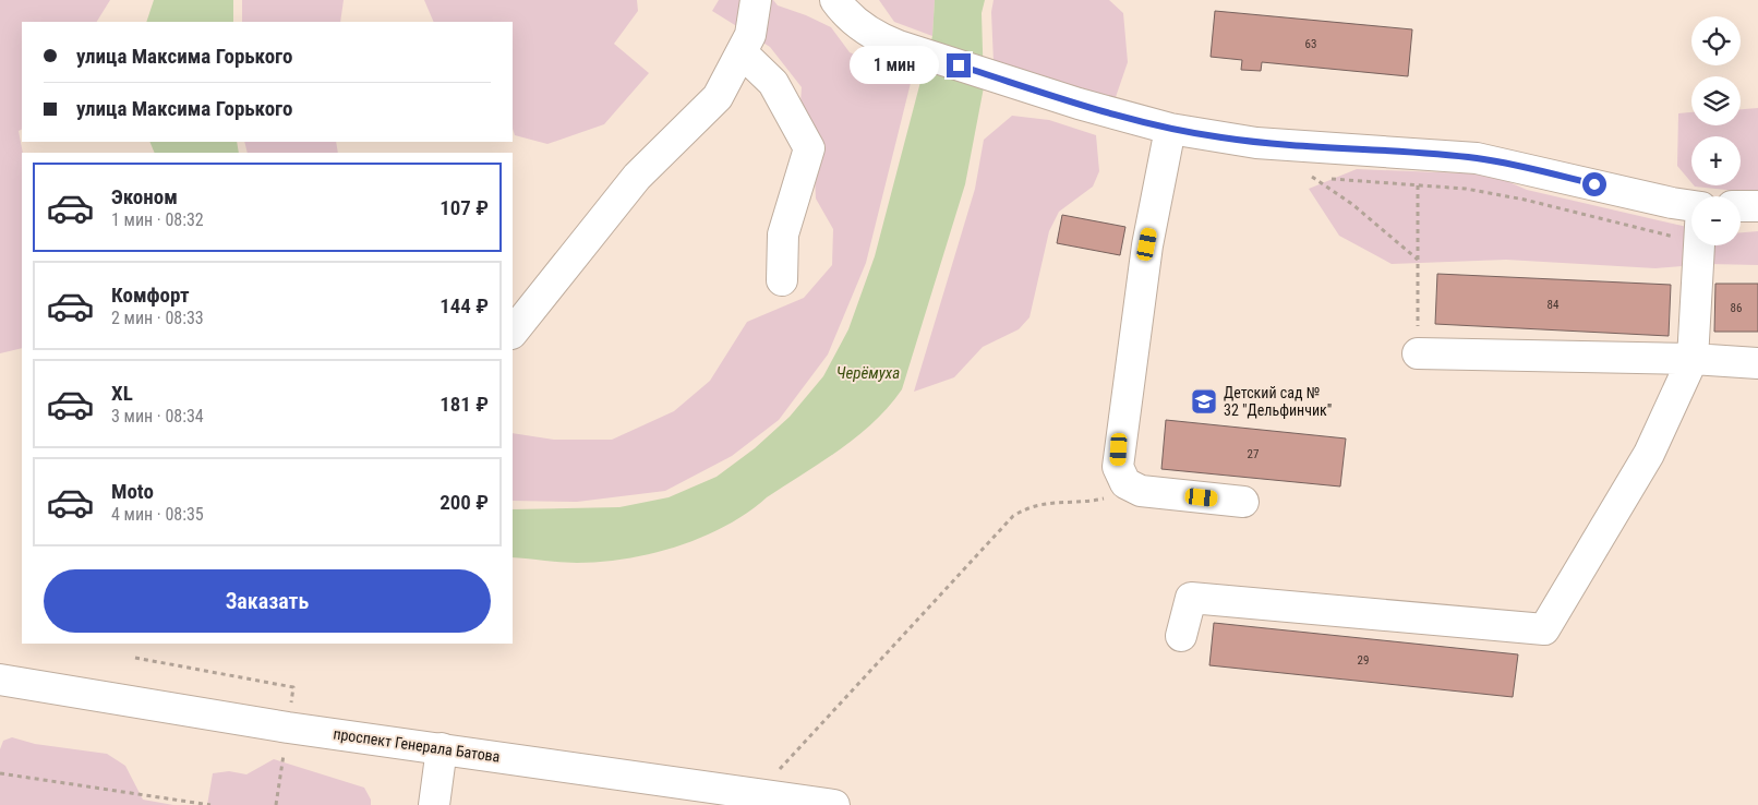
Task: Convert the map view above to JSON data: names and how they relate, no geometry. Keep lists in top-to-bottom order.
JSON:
{
  "streets": {
    "street": ["проспект Генерала Батова"]
  },
  "water": ["Черёмуха"],
  "places": {
    "school or university": ["Детский сад № 32 \"Дельфинчик\""]
  },
  "house_numbers": [
    "63",
    "84",
    "86",
    "27",
    "29"
  ],
  "page": {
    "map_buttons": ["+", "−"],
    "banner": ["улица Максима Горького", "улица Максима Горького"],
    "bubble": "1 мин",
    "list": [
      {
        "name": "Эконом",
        "note": "1 мин · 08:32",
        "value": "107 ₽"
      },
      {
        "name": "Комфорт",
        "note": "2 мин · 08:33",
        "value": "144 ₽"
      },
      {
        "name": "XL",
        "note": "3 мин · 08:34",
        "value": "181 ₽"
      },
      {
        "name": "Moto",
        "note": "4 мин · 08:35",
        "value": "200 ₽"
      }
    ],
    "buttons": "Заказать"
  }
}
